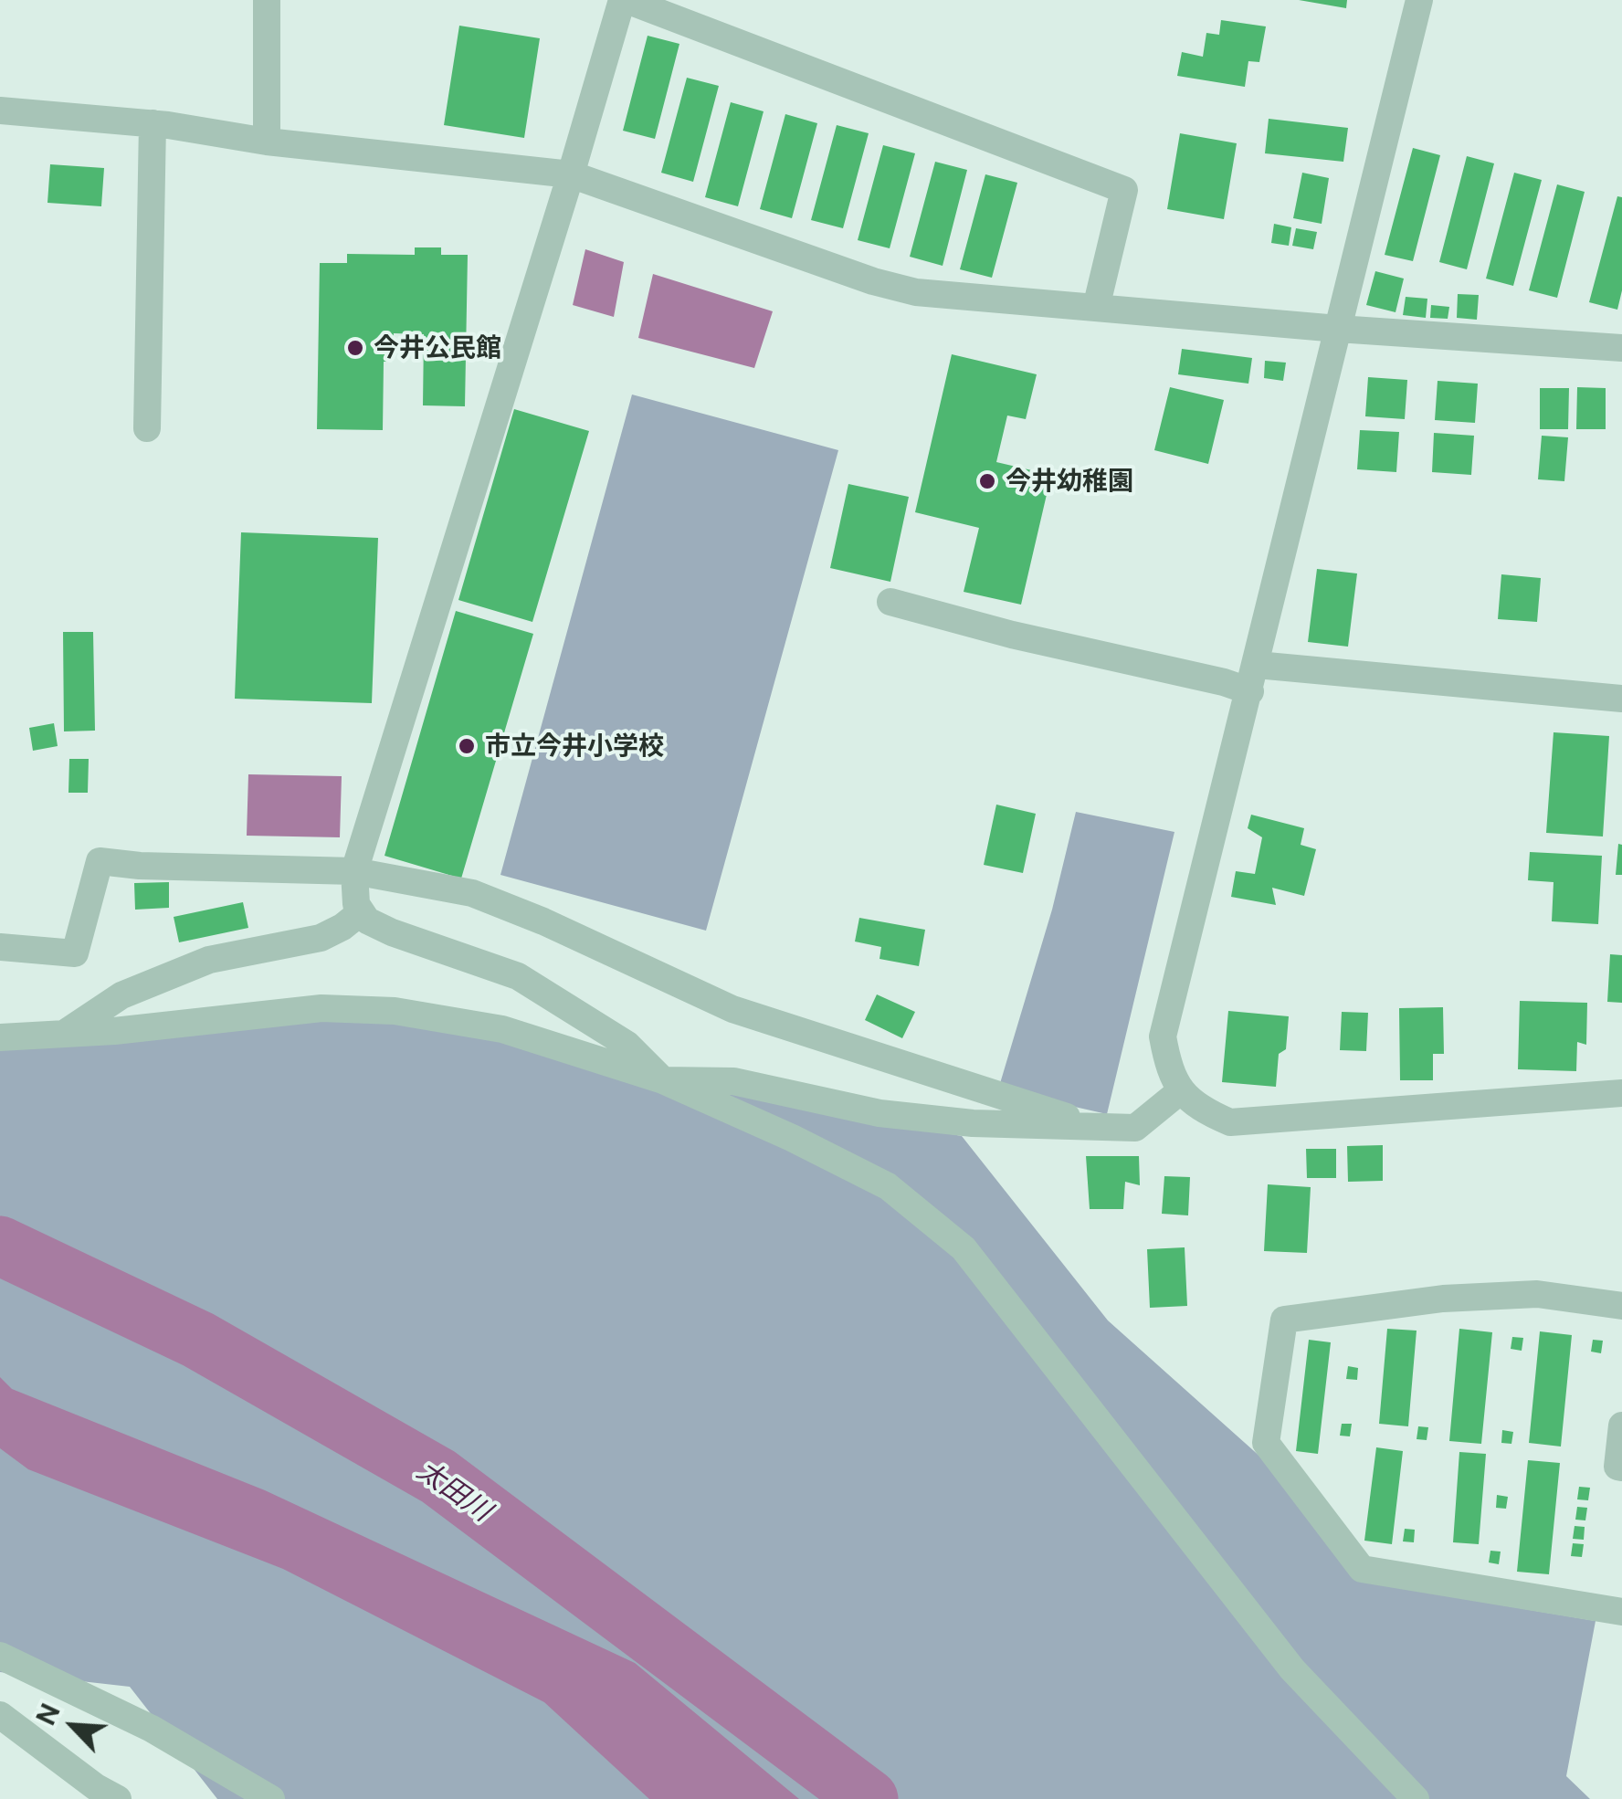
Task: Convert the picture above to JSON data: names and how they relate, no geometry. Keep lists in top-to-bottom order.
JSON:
{
  "water": ["太田川"],
  "places": ["今井公民館", "今井幼稚園", "市立今井小学校"],
  "north": "top left"
}
